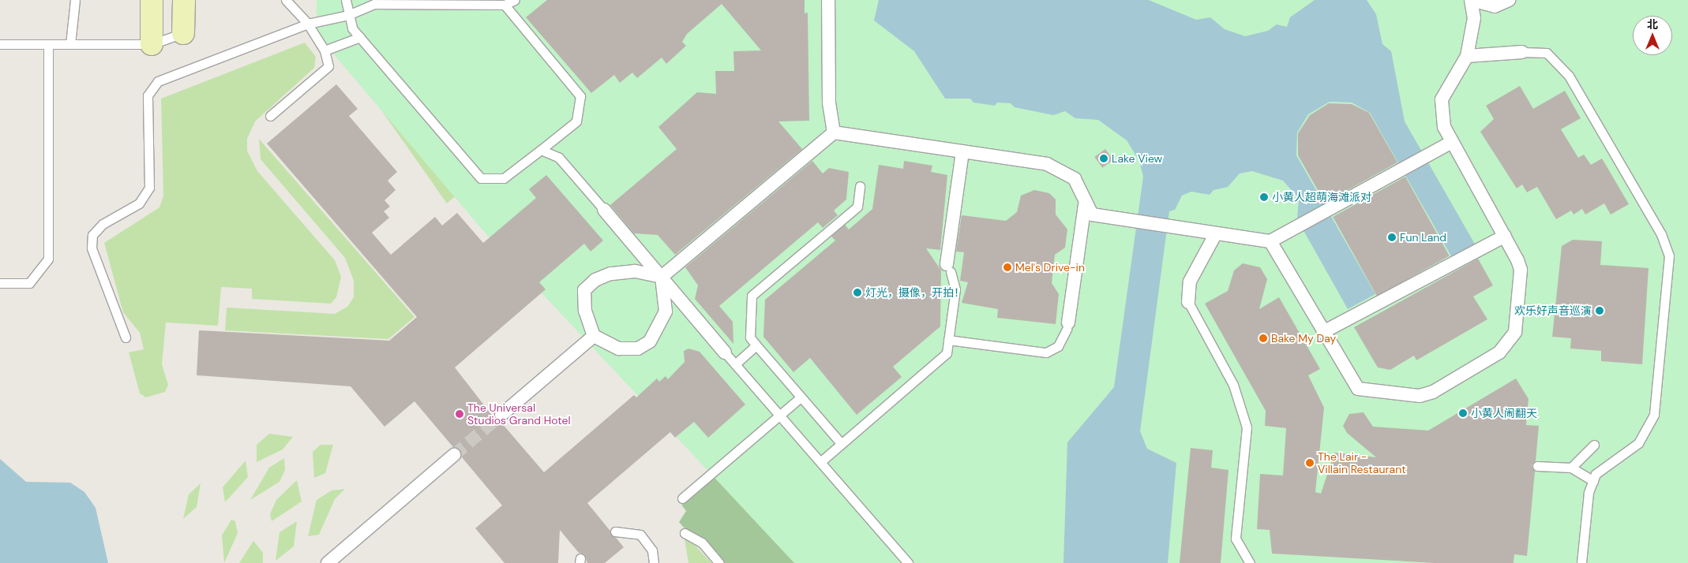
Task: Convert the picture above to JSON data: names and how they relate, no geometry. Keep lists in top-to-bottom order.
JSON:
{
  "places": [
    "Lake View",
    "小黄人超萌海滩派对",
    "Fun Land",
    "Mel's Drive-in",
    "灯光，摄像，开拍！",
    "欢乐好声音巡演",
    "Bake My Day",
    "小黄人闹翻天",
    "The Universal Studios Grand Hotel",
    "The Lair - Villain Restaurant"
  ],
  "north": "top"
}
